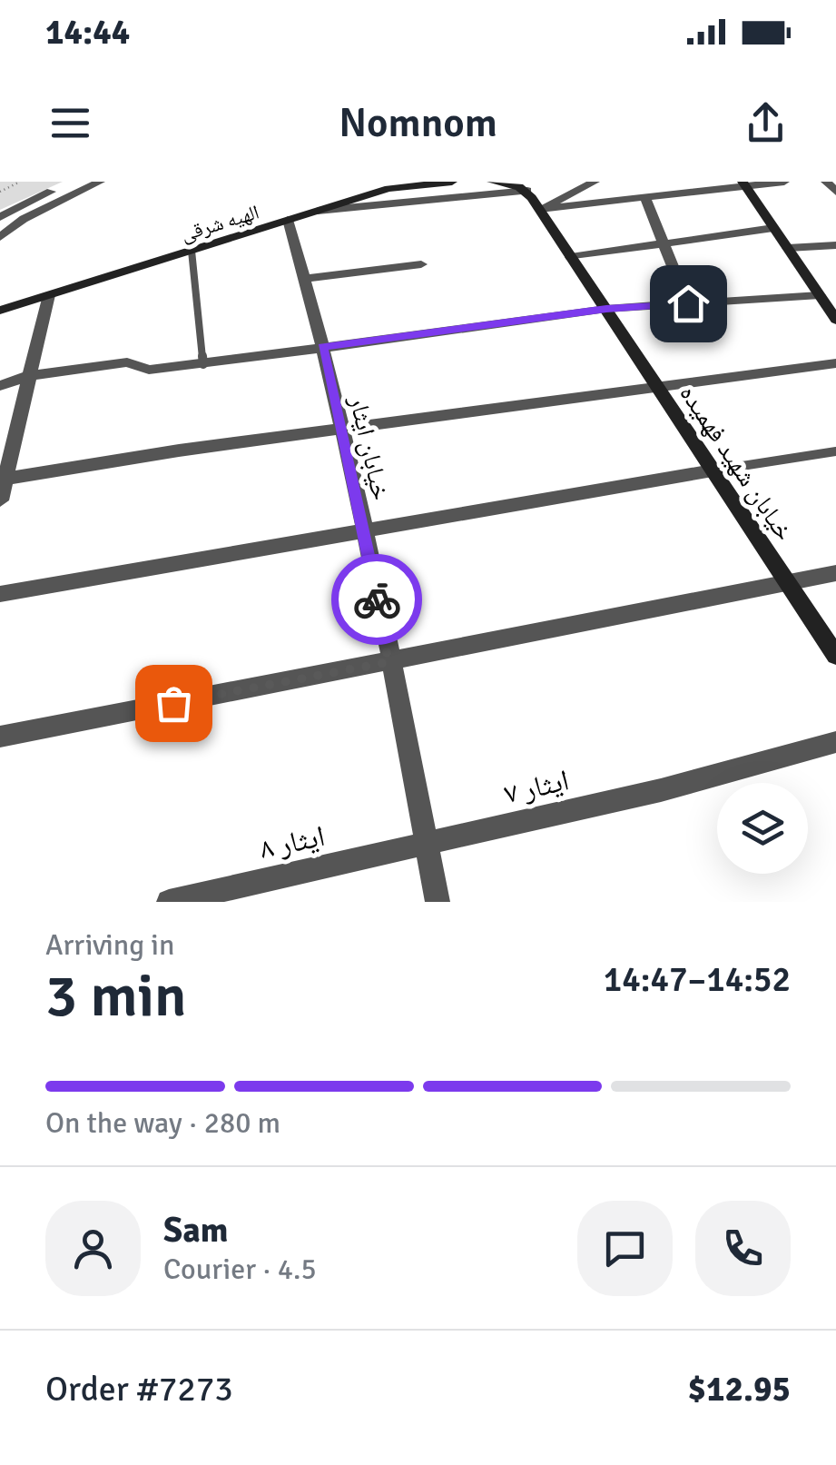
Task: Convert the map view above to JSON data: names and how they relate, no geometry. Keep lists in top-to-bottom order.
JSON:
{
  "streets": {
    "street": [
      "الهیه شرقی",
      "خیابان ایثار",
      "خیابان شهید فهمیده",
      "ایثار ۷",
      "ایثار ۸"
    ]
  },
  "crossings": [
    ["الهیه شرقی", "خیابان ایثار"],
    ["خیابان ایثار", "ایثار ۷"],
    ["خیابان ایثار", "ایثار ۸"],
    ["ایثار ۷", "ایثار ۸"]
  ],
  "page": {
    "status": "14:44",
    "header": "Nomnom",
    "heading": ["3 min", "Arriving in", "14:47–14:52"],
    "panel": [
      "Sam",
      "Courier · 4.5",
      "Order #7273",
      "$12.95"
    ],
    "bar": "On the way · 280 m"
  }
}
